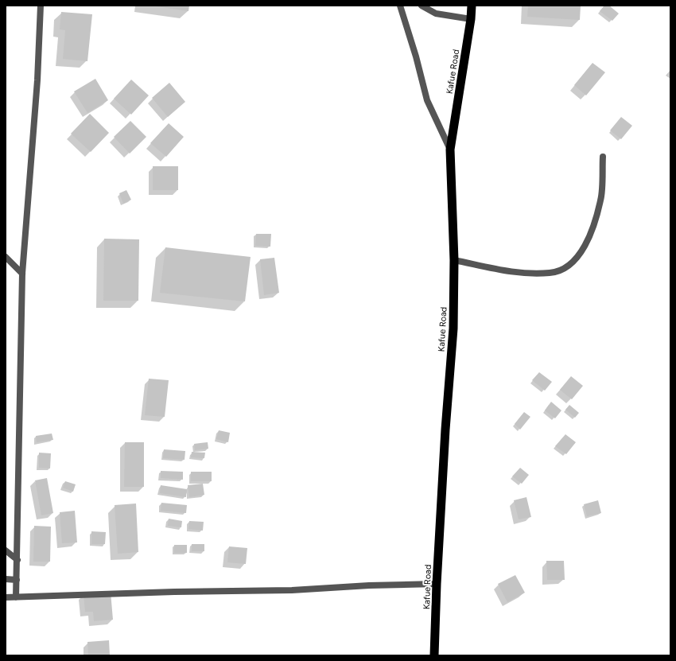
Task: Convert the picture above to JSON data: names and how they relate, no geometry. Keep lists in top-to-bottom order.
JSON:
{
  "streets": {
    "highway": ["Kafue Road"]
  }
}
